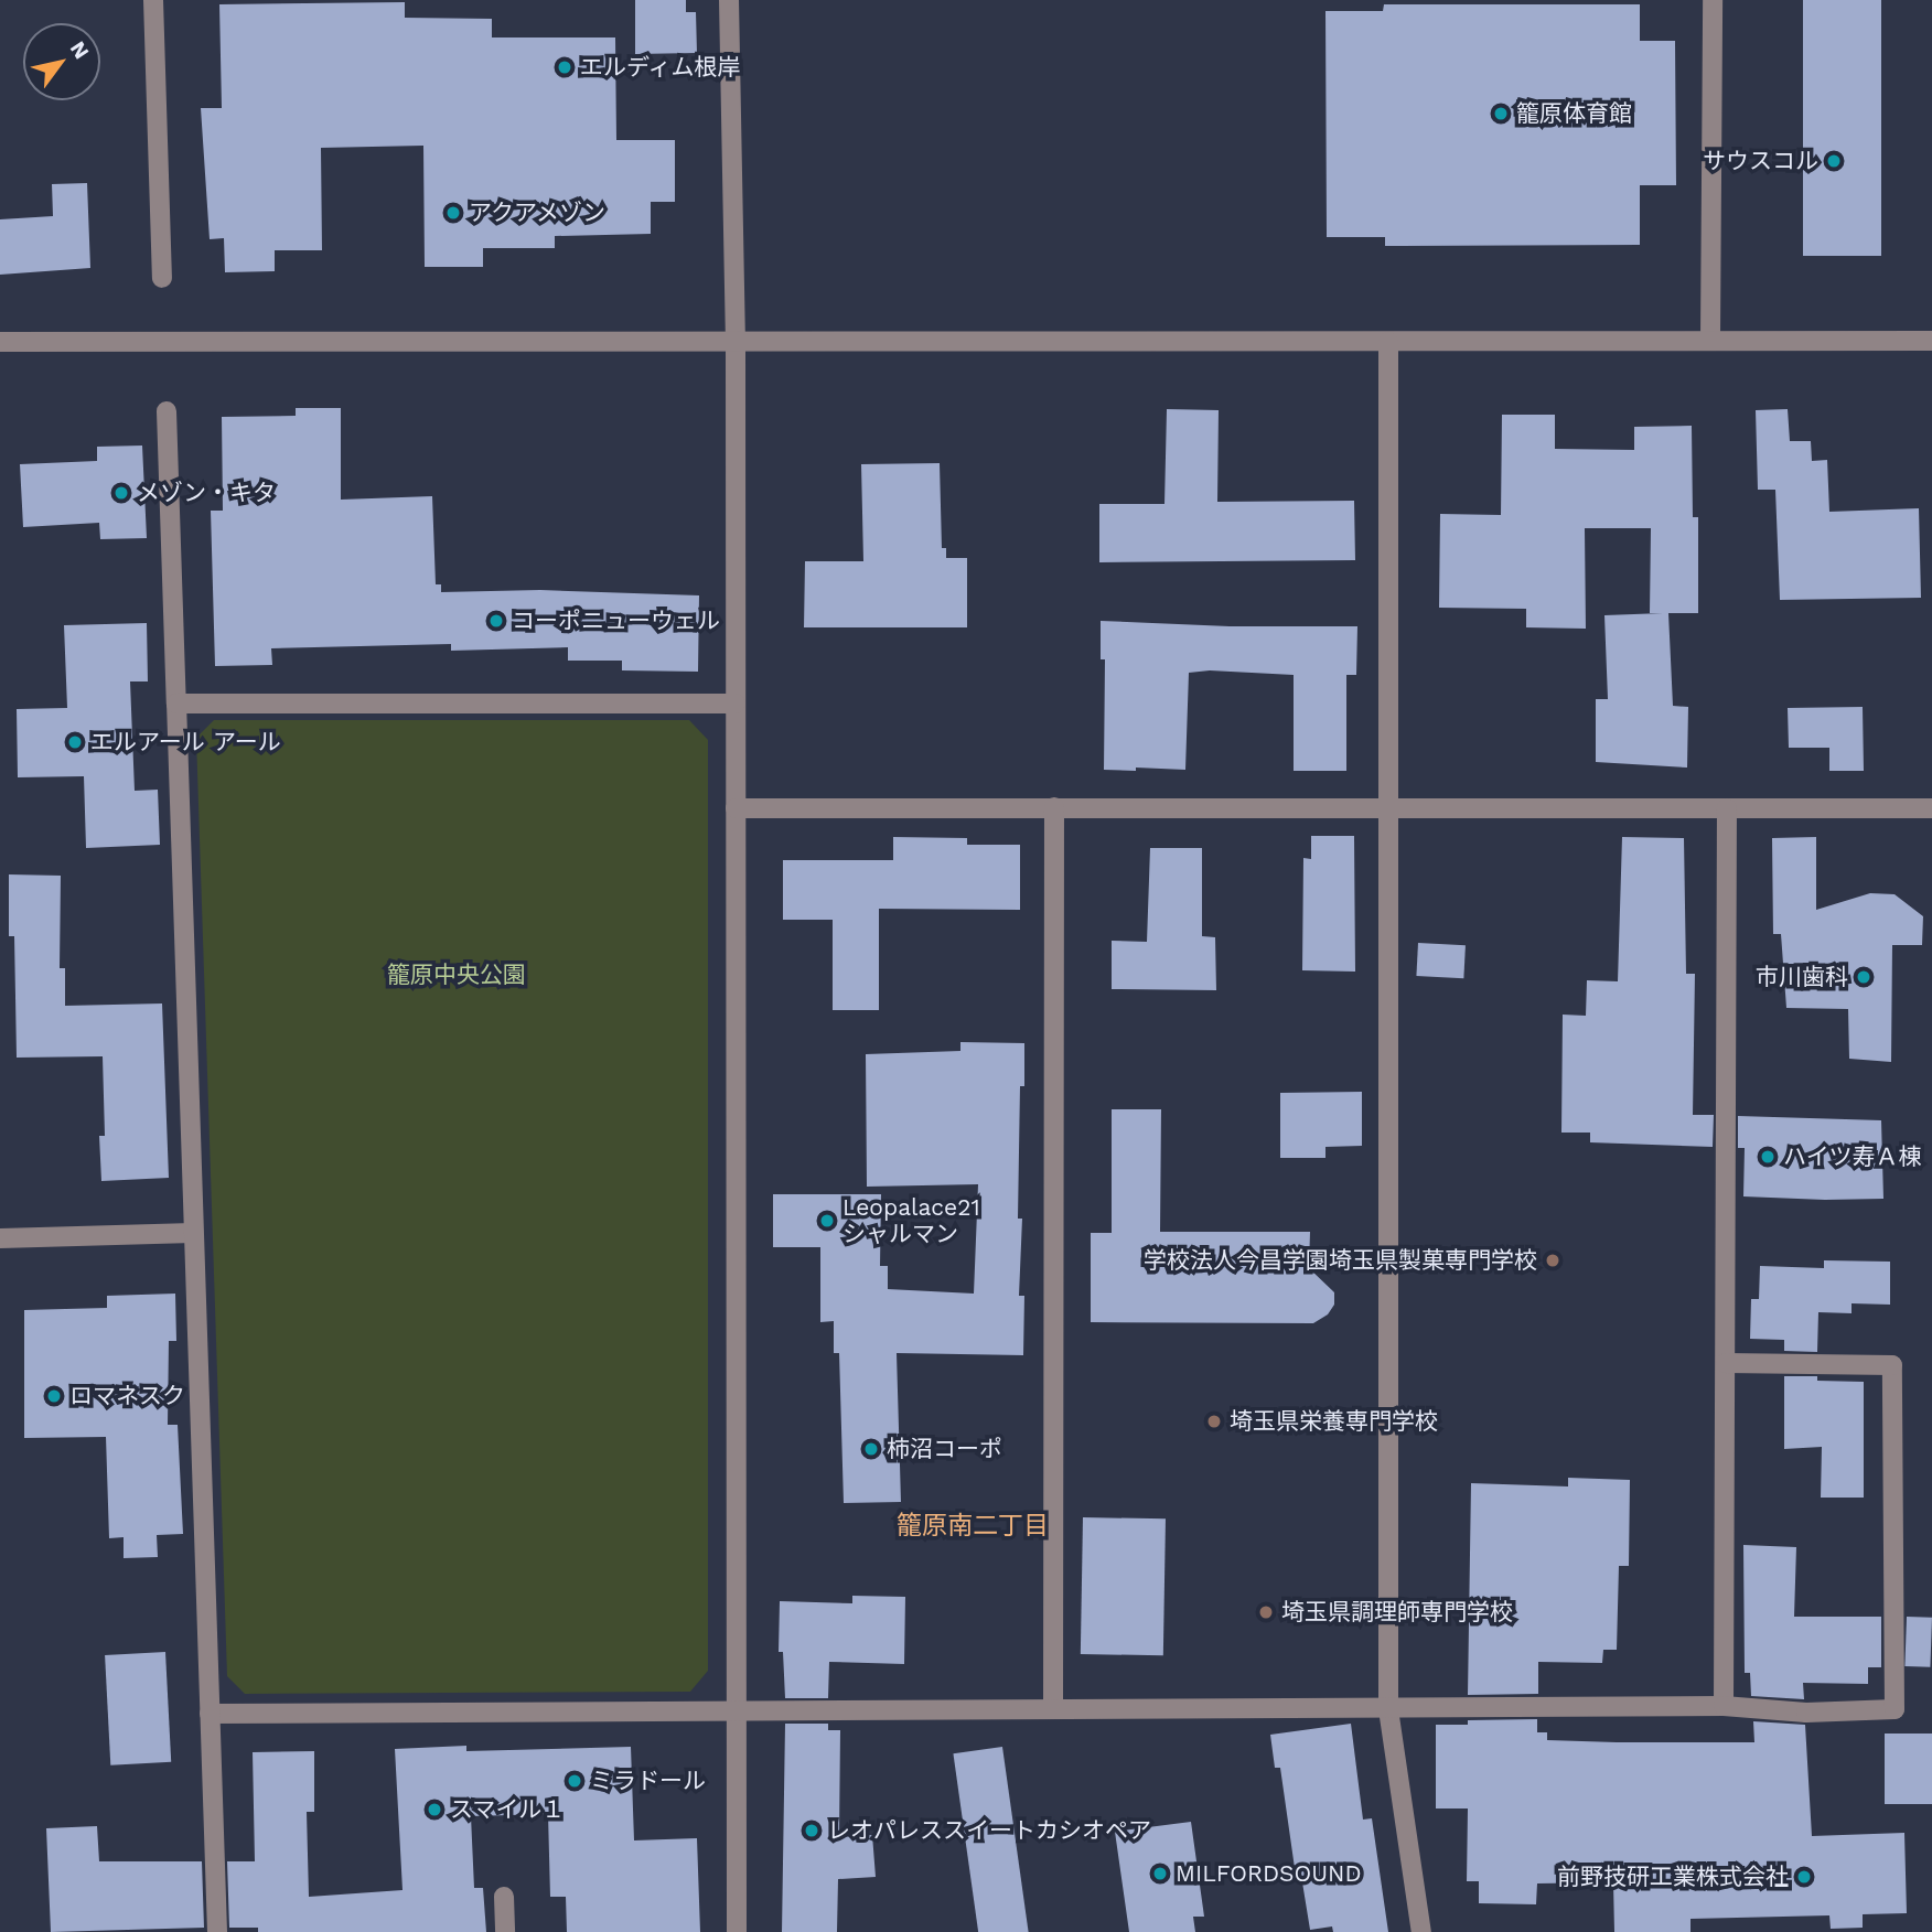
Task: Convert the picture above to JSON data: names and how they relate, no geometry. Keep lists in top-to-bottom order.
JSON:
{
  "districts": ["籠原南二丁目"],
  "parks": ["籠原中央公園"],
  "places": [
    "エルディム根岸",
    "籠原体育館",
    "サウスコル",
    "アクアメゾン",
    "メゾン・キタ",
    "コーポニューウェル",
    "エルアール アール",
    "市川歯科",
    "ハイツ寿Ａ棟",
    "Leopalace21 シャルマン",
    "学校法人今昌学園埼玉県製菓専門学校",
    "ロマネスク",
    "埼玉県栄養専門学校",
    "柿沼コーポ",
    "埼玉県調理師専門学校",
    "ミラドール",
    "スマイル１",
    "レオパレススイートカシオペア",
    "MILFORDSOUND",
    "前野技研工業株式会社"
  ],
  "north": "top right"
}
